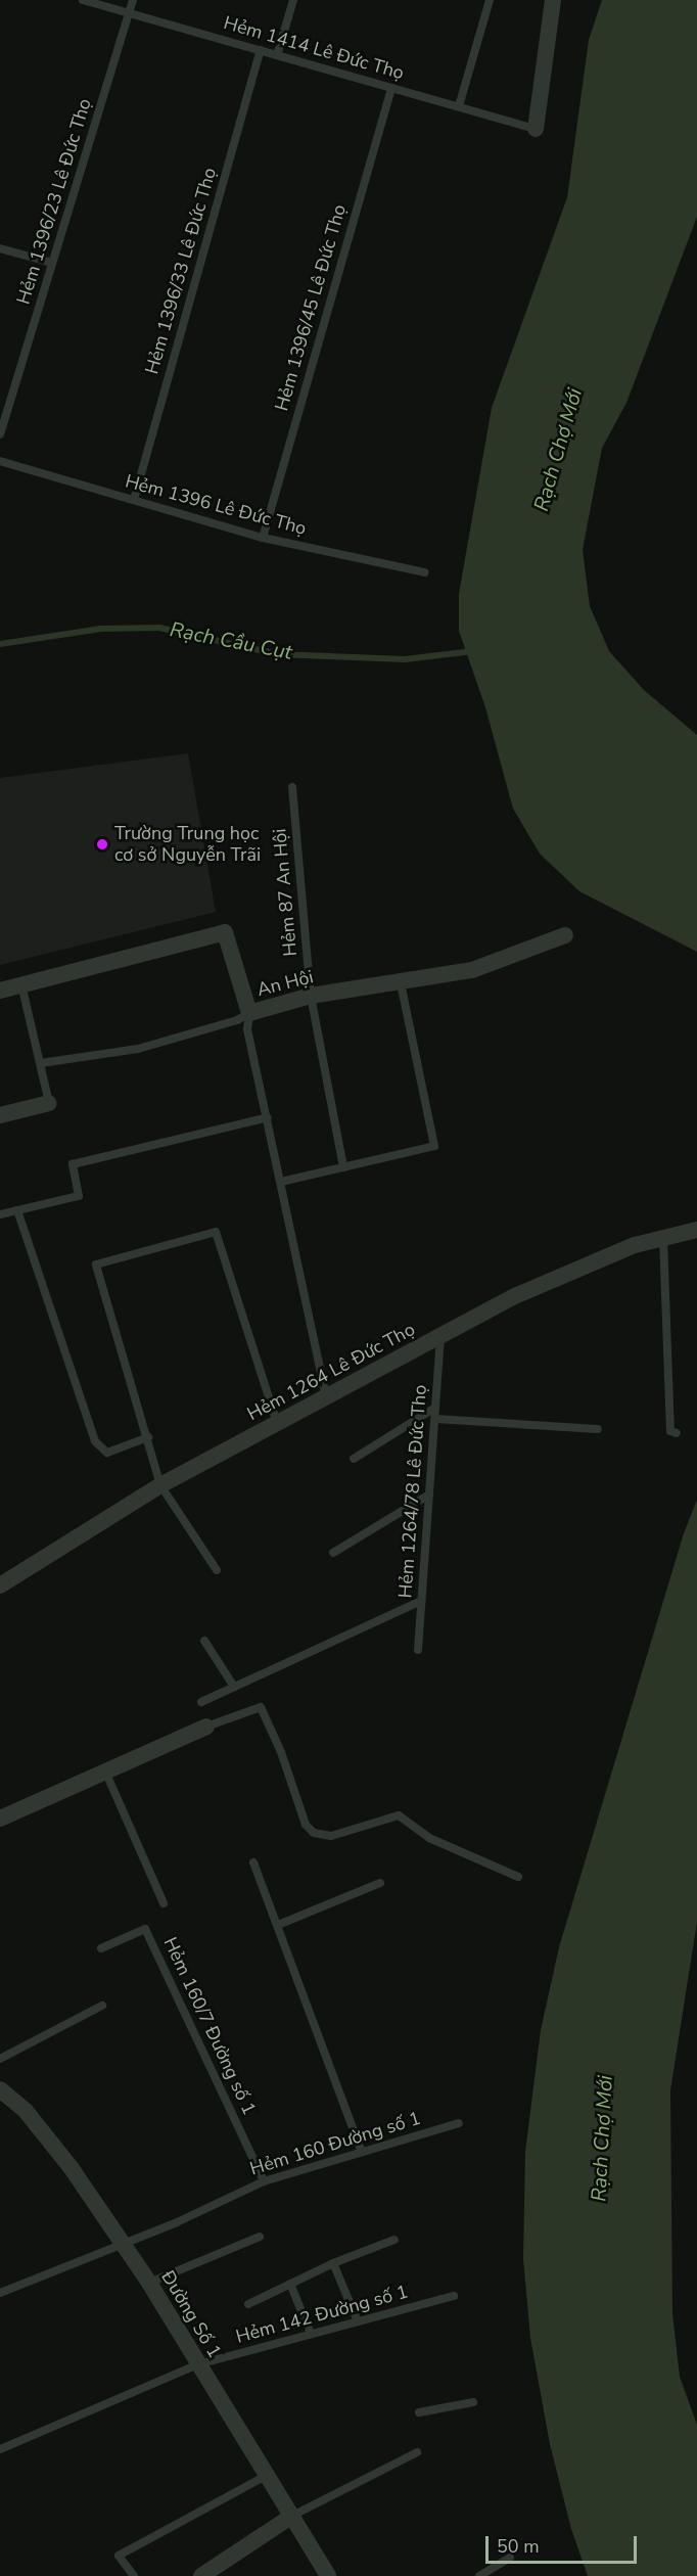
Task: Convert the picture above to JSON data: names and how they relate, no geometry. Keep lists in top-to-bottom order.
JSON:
{
  "streets": {
    "street": ["An Hội", "Hẻm 1264 Lê Đức Thọ", "Đường Số 1"],
    "lane": [
      "Hẻm 1414 Lê Đức Thọ",
      "Hẻm 1396/23 Lê Đức Thọ",
      "Hẻm 1396/33 Lê Đức Thọ",
      "Hẻm 1396/45 Lê Đức Thọ",
      "Hẻm 1396 Lê Đức Thọ",
      "Hẻm 87 An Hội",
      "Hẻm 1264/78 Lê Đức Thọ",
      "Hẻm 160/7 Đường số 1",
      "Hẻm 160 Đường số 1",
      "Hẻm 142 Đường số 1"
    ]
  },
  "crossings": [
    ["Hẻm 1414 Lê Đức Thọ", "Hẻm 1396/23 Lê Đức Thọ"],
    ["Hẻm 1414 Lê Đức Thọ", "Hẻm 1396/33 Lê Đức Thọ"],
    ["Hẻm 1414 Lê Đức Thọ", "Hẻm 1396/45 Lê Đức Thọ"],
    ["Hẻm 1396/33 Lê Đức Thọ", "Hẻm 1396 Lê Đức Thọ"],
    ["Hẻm 1396/45 Lê Đức Thọ", "Hẻm 1396 Lê Đức Thọ"],
    ["Hẻm 87 An Hội", "An Hội"],
    ["Hẻm 1264 Lê Đức Thọ", "Hẻm 1264/78 Lê Đức Thọ"],
    ["Hẻm 160/7 Đường số 1", "Hẻm 160 Đường số 1"],
    ["Hẻm 160 Đường số 1", "Đường Số 1"],
    ["Đường Số 1", "Hẻm 142 Đường số 1"]
  ],
  "water": ["Rạch Chợ Mới", "Rạch Cầu Cụt"],
  "places": ["Trường Trung học cơ sở Nguyễn Trãi"],
  "scale_bar": "50 m"
}
